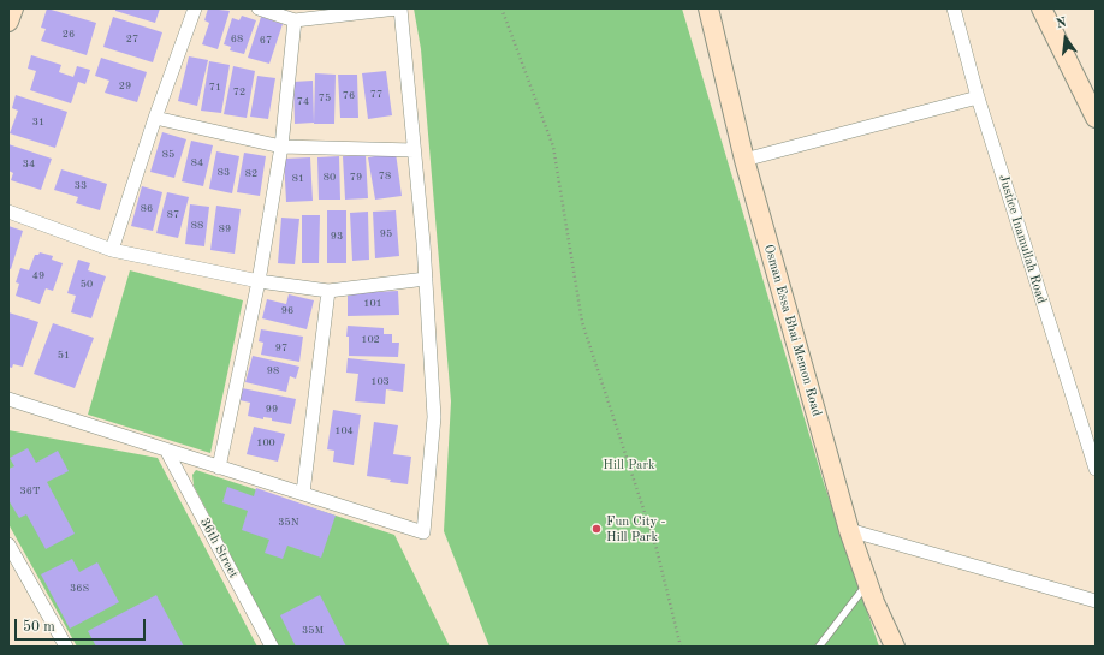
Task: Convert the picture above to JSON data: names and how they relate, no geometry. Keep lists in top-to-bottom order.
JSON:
{
  "streets": {
    "street": ["Justice Inamullah Road", "Osman Essa Bhai Memon Road", "36th Street"]
  },
  "parks": ["Hill Park"],
  "places": ["Fun City - Hill Park"],
  "house_numbers": [
    "26",
    "27",
    "68",
    "67",
    "29",
    "71",
    "72",
    "77",
    "76",
    "75",
    "74",
    "31",
    "85",
    "84",
    "34",
    "83",
    "82",
    "78",
    "80",
    "79",
    "81",
    "33",
    "86",
    "87",
    "88",
    "89",
    "95",
    "93",
    "49",
    "50",
    "101",
    "96",
    "102",
    "97",
    "51",
    "98",
    "103",
    "99",
    "104",
    "100",
    "36T",
    "35N",
    "36S",
    "35M"
  ],
  "scale_bar": "50 m",
  "north": "top"
}
